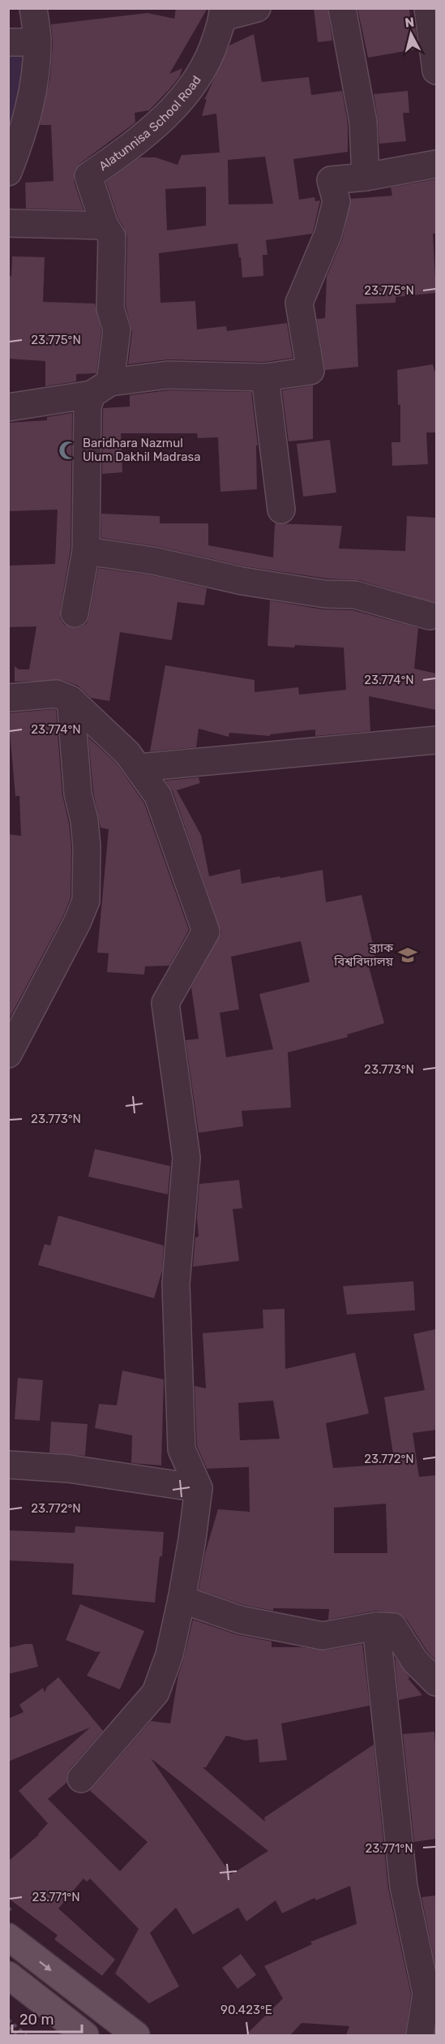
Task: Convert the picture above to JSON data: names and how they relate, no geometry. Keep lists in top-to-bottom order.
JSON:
{
  "streets": {
    "street": ["Alatunnisa School Road"]
  },
  "places": {
    "mosque": ["Baridhara Nazmul Ulum Dakhil Madrasa"],
    "school or university": ["ব্র্যাক বিশ্ববিদ্যালয়"]
  },
  "scale_bar": "20 m",
  "north": "top",
  "coordinates": [
    "23.775°N",
    "23.774°N",
    "23.773°N",
    "23.772°N",
    "23.771°N",
    "90.423°E"
  ]
}
